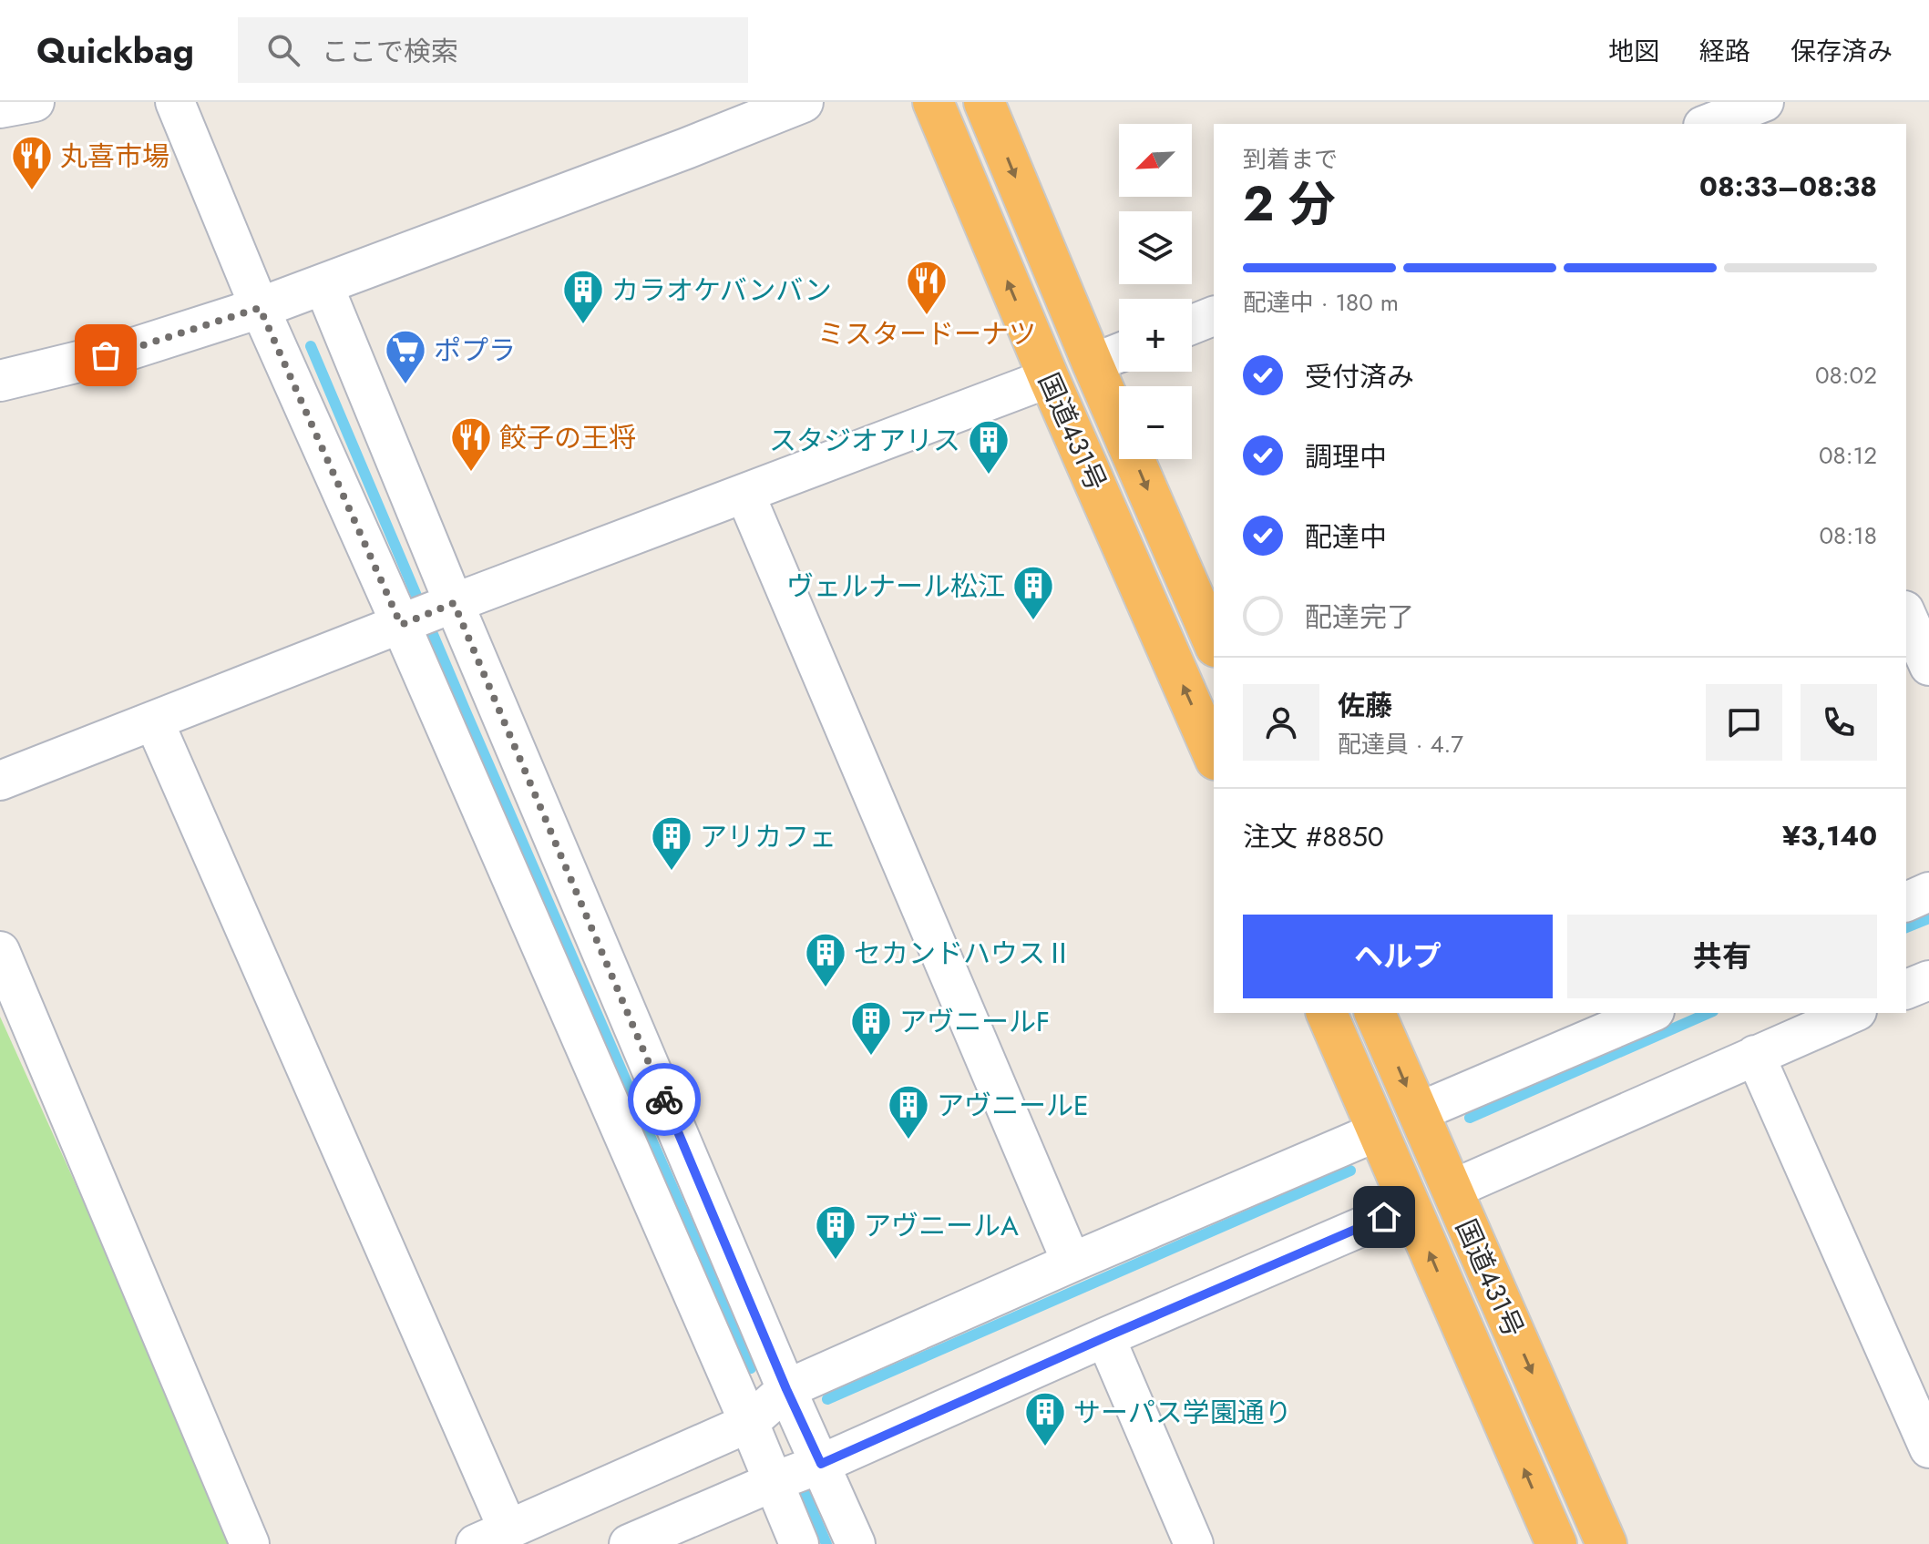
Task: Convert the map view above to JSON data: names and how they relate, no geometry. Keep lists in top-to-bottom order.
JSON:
{
  "streets": {
    "highway": ["国道431号"]
  },
  "places": {
    "restaurant": ["丸喜市場", "ミスタードーナツ", "餃子の王将"],
    "building": [
      "カラオケバンバン",
      "スタジオアリス",
      "ヴェルナール松江",
      "アリカフェ",
      "セカンドハウスⅡ",
      "アヴニールF",
      "アヴニールE",
      "アヴニールA",
      "サーパス学園通り"
    ],
    "supermarket": ["ポプラ"]
  },
  "north": "bottom left",
  "page": {
    "header": "Quickbag",
    "search": "ここで検索",
    "nav": ["地図", "経路", "保存済み"],
    "map_buttons": ["+", "−"],
    "heading": ["2 分", "到着まで", "08:33–08:38"],
    "panel": [
      "佐藤",
      "配達員 · 4.7",
      "注文 #8850",
      "¥3,140"
    ],
    "bar": "配達中 · 180 m",
    "list": [
      ["受付済み", "08:02"],
      ["調理中", "08:12"],
      ["配達中", "08:18"],
      "配達完了"
    ],
    "buttons": ["ヘルプ", "共有"]
  }
}
